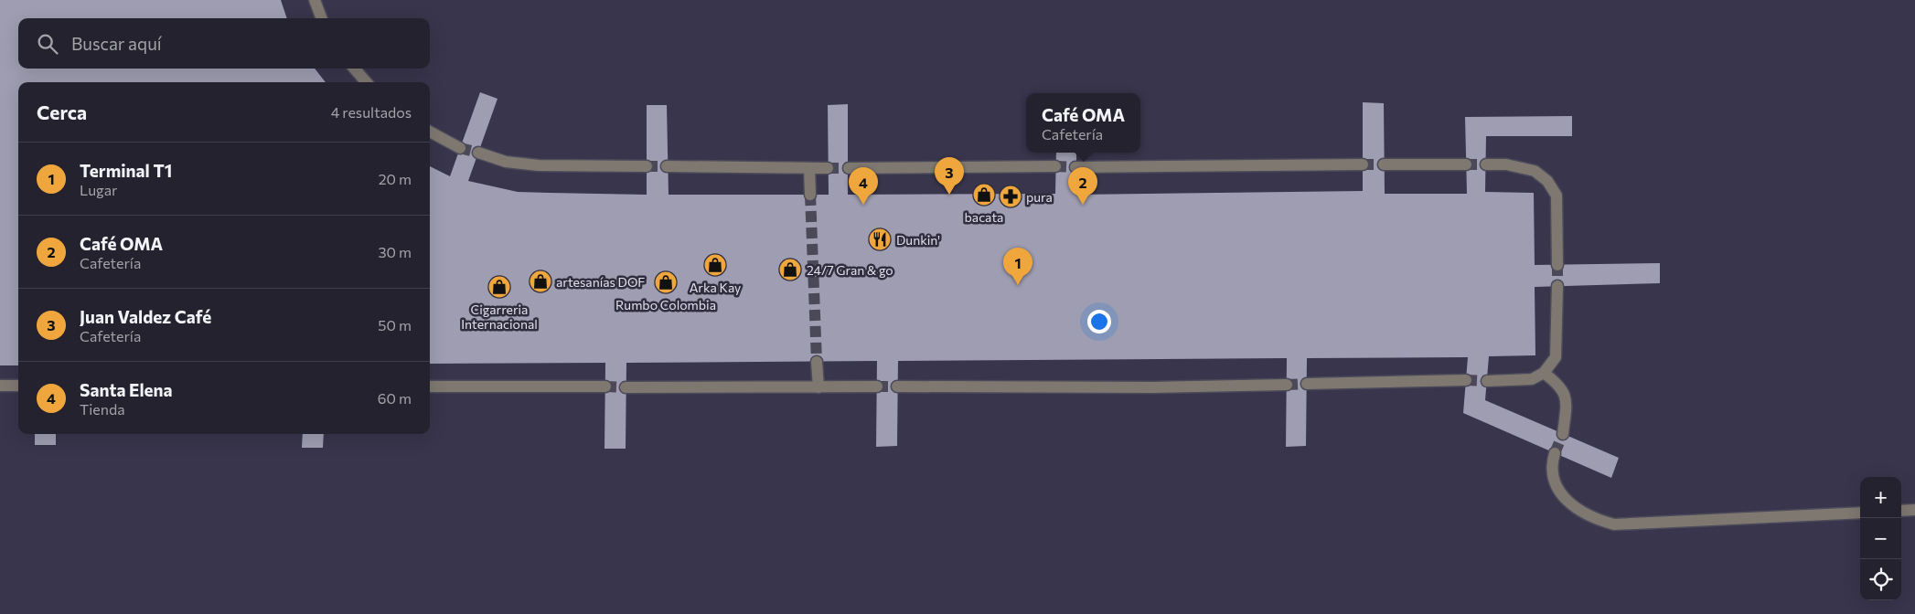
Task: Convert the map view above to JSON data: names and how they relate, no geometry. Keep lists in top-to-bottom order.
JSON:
{
  "places": {
    "shop": [
      "bacata",
      "Arka Kay",
      "24/7 Gran & go",
      "artesanías DOF",
      "Rumbo Colombia",
      "Cigarreria Internacional"
    ],
    "pharmacy": ["pura"],
    "restaurant": ["Dunkin'"]
  },
  "page": {
    "search": "Buscar aquí",
    "heading": ["Cerca", "4 resultados"],
    "popup": ["Café OMA", "Cafetería"],
    "list": [
      {
        "mark": "1",
        "name": "Terminal T1",
        "note": "Lugar",
        "value": "20 m"
      },
      {
        "mark": "2",
        "name": "Café OMA",
        "note": "Cafetería",
        "value": "30 m"
      },
      {
        "mark": "3",
        "name": "Juan Valdez Café",
        "note": "Cafetería",
        "value": "50 m"
      },
      {
        "mark": "4",
        "name": "Santa Elena",
        "note": "Tienda",
        "value": "60 m"
      }
    ],
    "pins": [
      "3",
      "2",
      "4",
      "1"
    ],
    "map_buttons": ["+", "−"]
  }
}
